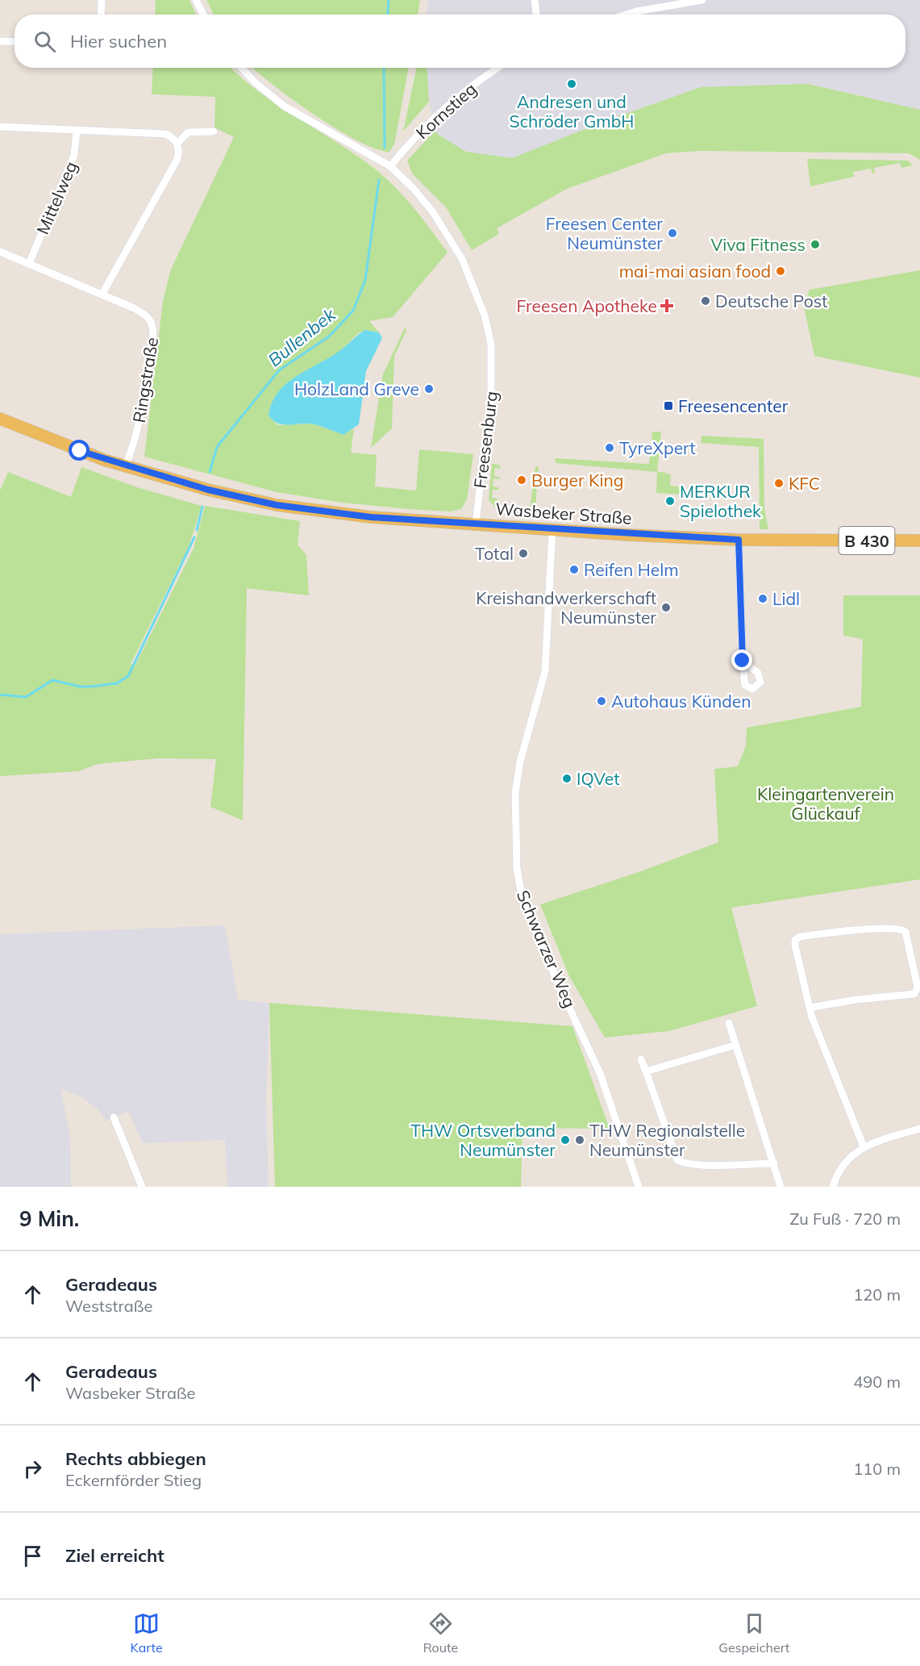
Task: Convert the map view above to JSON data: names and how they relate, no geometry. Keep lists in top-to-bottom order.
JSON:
{
  "streets": {
    "main road": ["Wasbeker Straße", "B 430"],
    "street": [
      "Kornstieg",
      "Mittelweg",
      "Ringstraße",
      "Freesenburg",
      "Schwarzer Weg"
    ]
  },
  "crossings": [
    ["Kornstieg", "Freesenburg"],
    ["Mittelweg", "Ringstraße"],
    ["Ringstraße", "Wasbeker Straße"],
    ["Ringstraße", "B 430"],
    ["Freesenburg", "Wasbeker Straße"],
    ["Wasbeker Straße", "B 430"],
    ["Wasbeker Straße", "Schwarzer Weg"]
  ],
  "water": ["Bullenbek"],
  "parks": ["Kleingartenverein Glückauf"],
  "places": {
    "other": [
      "Andresen und Schröder GmbH",
      "Freesen Center Neumünster",
      "Viva Fitness",
      "mai-mai asian food",
      "Deutsche Post",
      "HolzLand Greve",
      "TyreXpert",
      "Burger King",
      "KFC",
      "MERKUR Spielothek",
      "Total",
      "Reifen Helm",
      "Lidl",
      "Kreishandwerkerschaft Neumünster",
      "Autohaus Künden",
      "IQVet",
      "THW Ortsverband Neumünster",
      "THW Regionalstelle Neumünster"
    ],
    "health": ["Freesen Apotheke"],
    "transit": ["Freesencenter"]
  },
  "page": {
    "search": "Hier suchen",
    "heading": ["9 Min.", "Zu Fuß · 720 m"],
    "list": [
      ["Geradeaus", "Weststraße", "120 m"],
      ["Geradeaus", "Wasbeker Straße", "490 m"],
      ["Rechts abbiegen", "Eckernförder Stieg", "110 m"],
      "Ziel erreicht"
    ],
    "nav": ["Karte", "Route", "Gespeichert"]
  }
}
